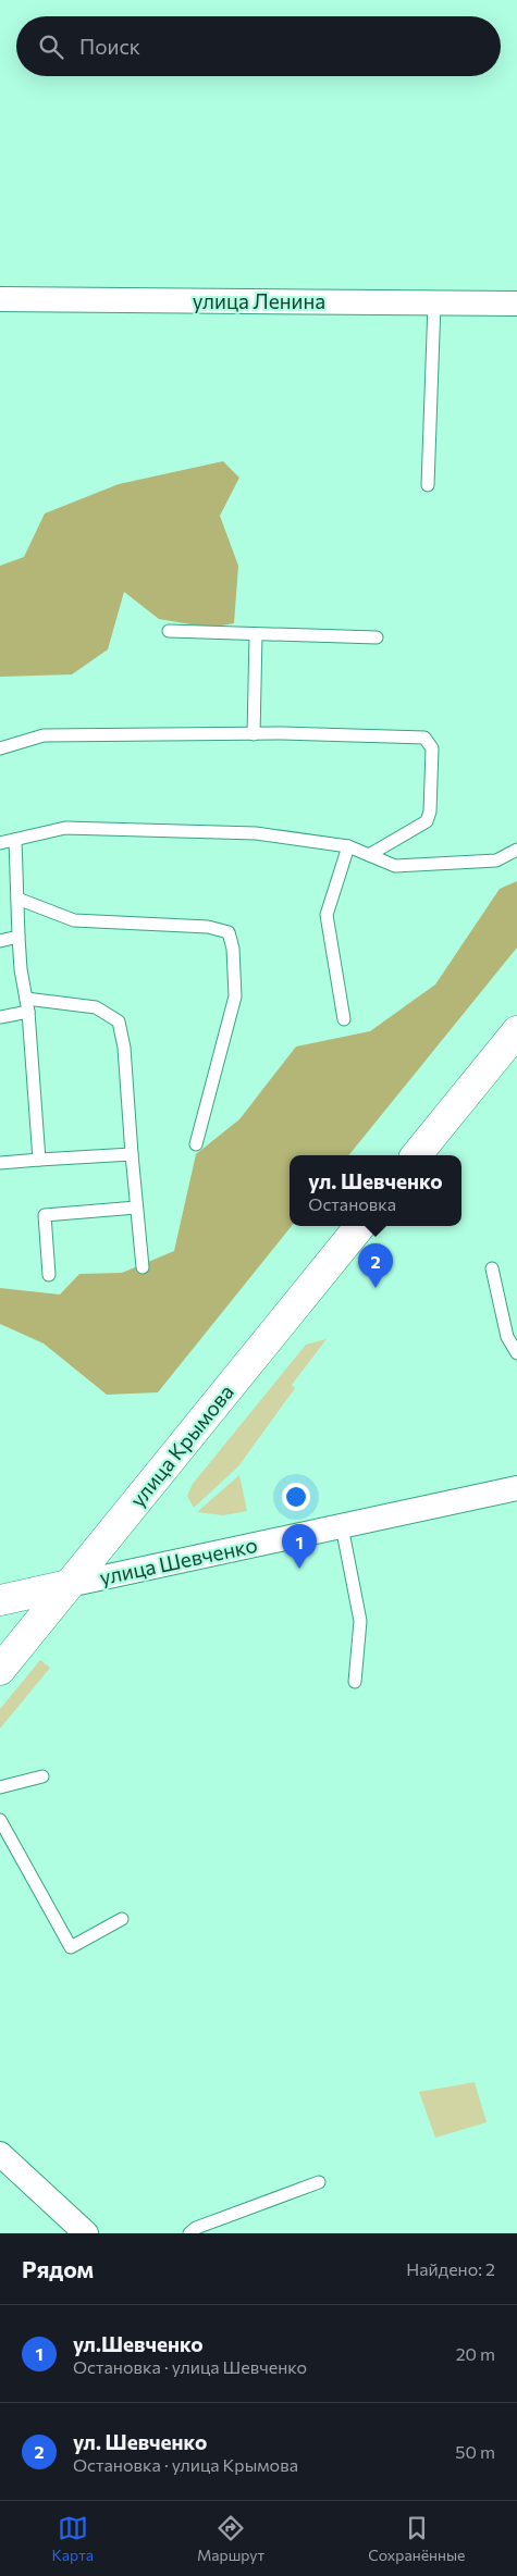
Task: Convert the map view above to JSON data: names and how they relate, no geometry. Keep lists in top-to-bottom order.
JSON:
{
  "streets": {
    "street": ["улица Ленина", "улица Крымова", "улица Шевченко"]
  },
  "crossings": [
    ["улица Крымова", "улица Шевченко"]
  ],
  "page": {
    "search": "Поиск",
    "popup": ["ул. Шевченко", "Остановка"],
    "pins": ["2", "1"],
    "heading": ["Рядом", "Найдено: 2"],
    "list": [
      {
        "mark": "1",
        "name": "ул.Шевченко",
        "note": "Остановка · улица Шевченко",
        "value": "20 m"
      },
      {
        "mark": "2",
        "name": "ул. Шевченко",
        "note": "Остановка · улица Крымова",
        "value": "50 m"
      }
    ],
    "nav": ["Карта", "Маршрут", "Сохранённые"]
  }
}
